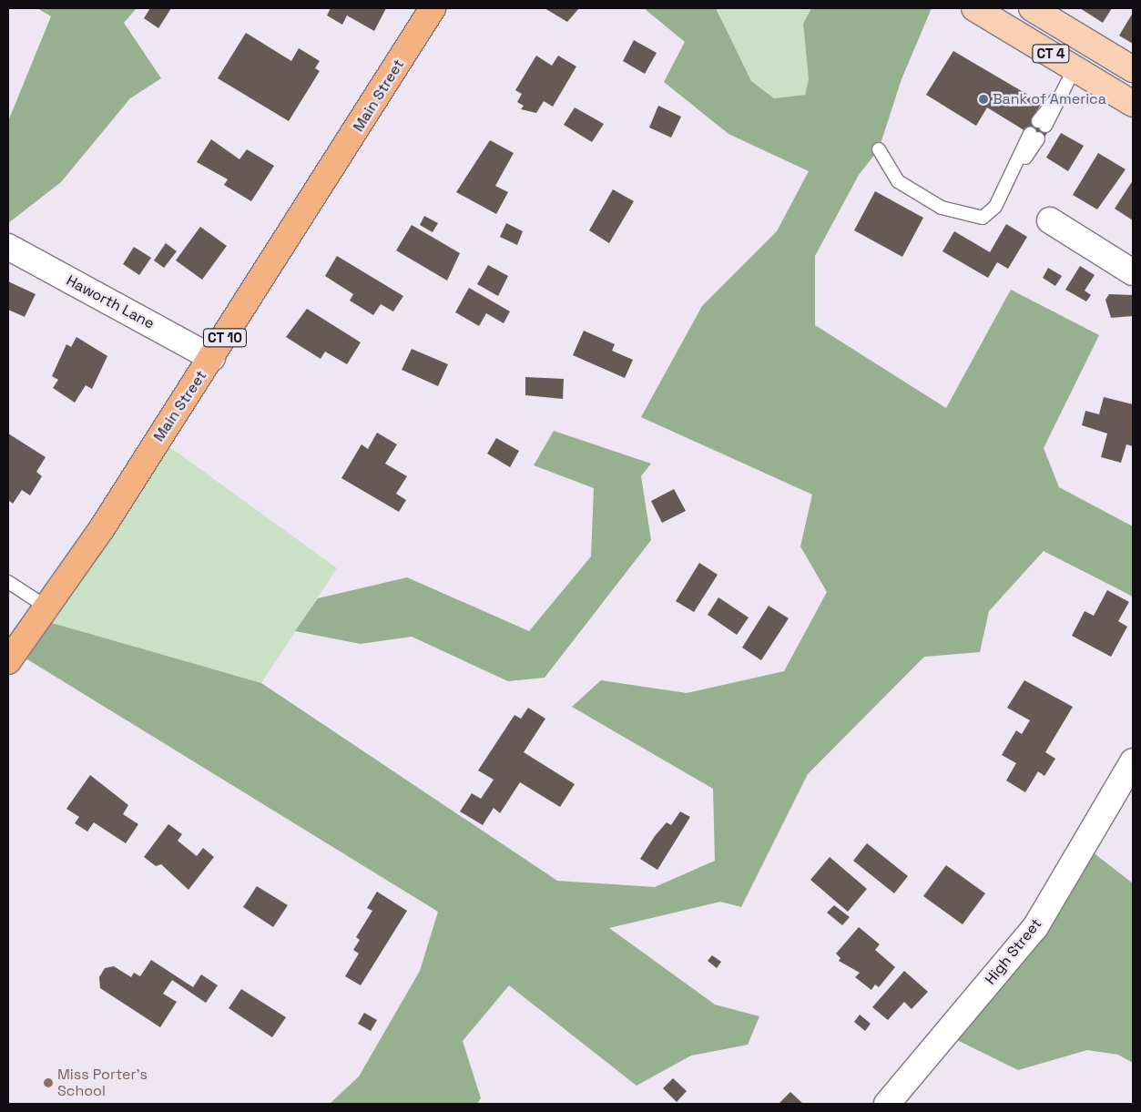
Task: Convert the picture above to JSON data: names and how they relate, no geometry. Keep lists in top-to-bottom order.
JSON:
{
  "streets": {
    "highway": ["Main Street", "CT 10"],
    "main road": ["CT 4"],
    "street": ["Haworth Lane", "High Street"]
  },
  "crossings": [
    ["Main Street", "Haworth Lane"]
  ],
  "places": ["Bank of America", "Miss Porter's School"]
}
